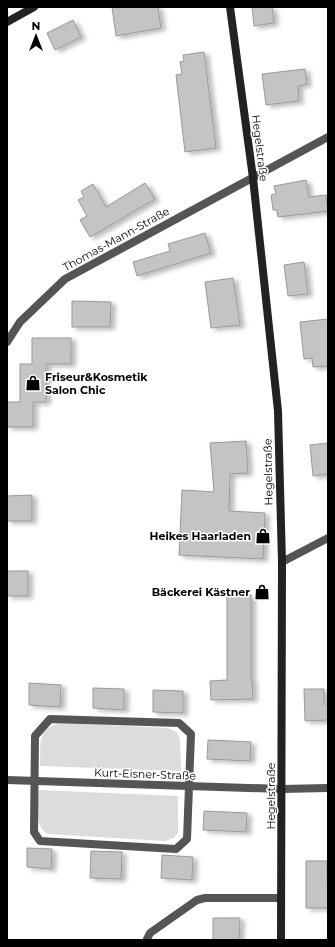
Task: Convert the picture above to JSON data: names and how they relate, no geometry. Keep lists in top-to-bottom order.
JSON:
{
  "streets": {
    "street": ["Hegelstraße", "Thomas-Mann-Straße", "Kurt-Eisner-Straße"]
  },
  "crossings": [
    ["Hegelstraße", "Thomas-Mann-Straße"],
    ["Hegelstraße", "Kurt-Eisner-Straße"]
  ],
  "places": {
    "shop": ["Friseur&Kosmetik Salon Chic", "Heikes Haarladen", "Bäckerei Kästner"]
  },
  "north": "top"
}
